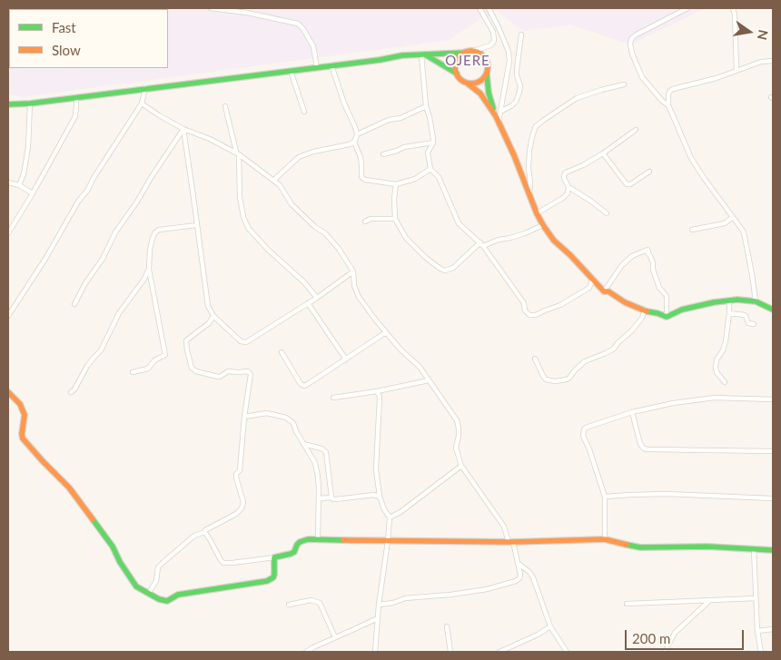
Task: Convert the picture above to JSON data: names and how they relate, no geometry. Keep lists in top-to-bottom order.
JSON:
{
  "districts": ["OJERE"],
  "legend": ["Fast", "Slow"],
  "scale_bar": "200 m",
  "north": "right"
}
